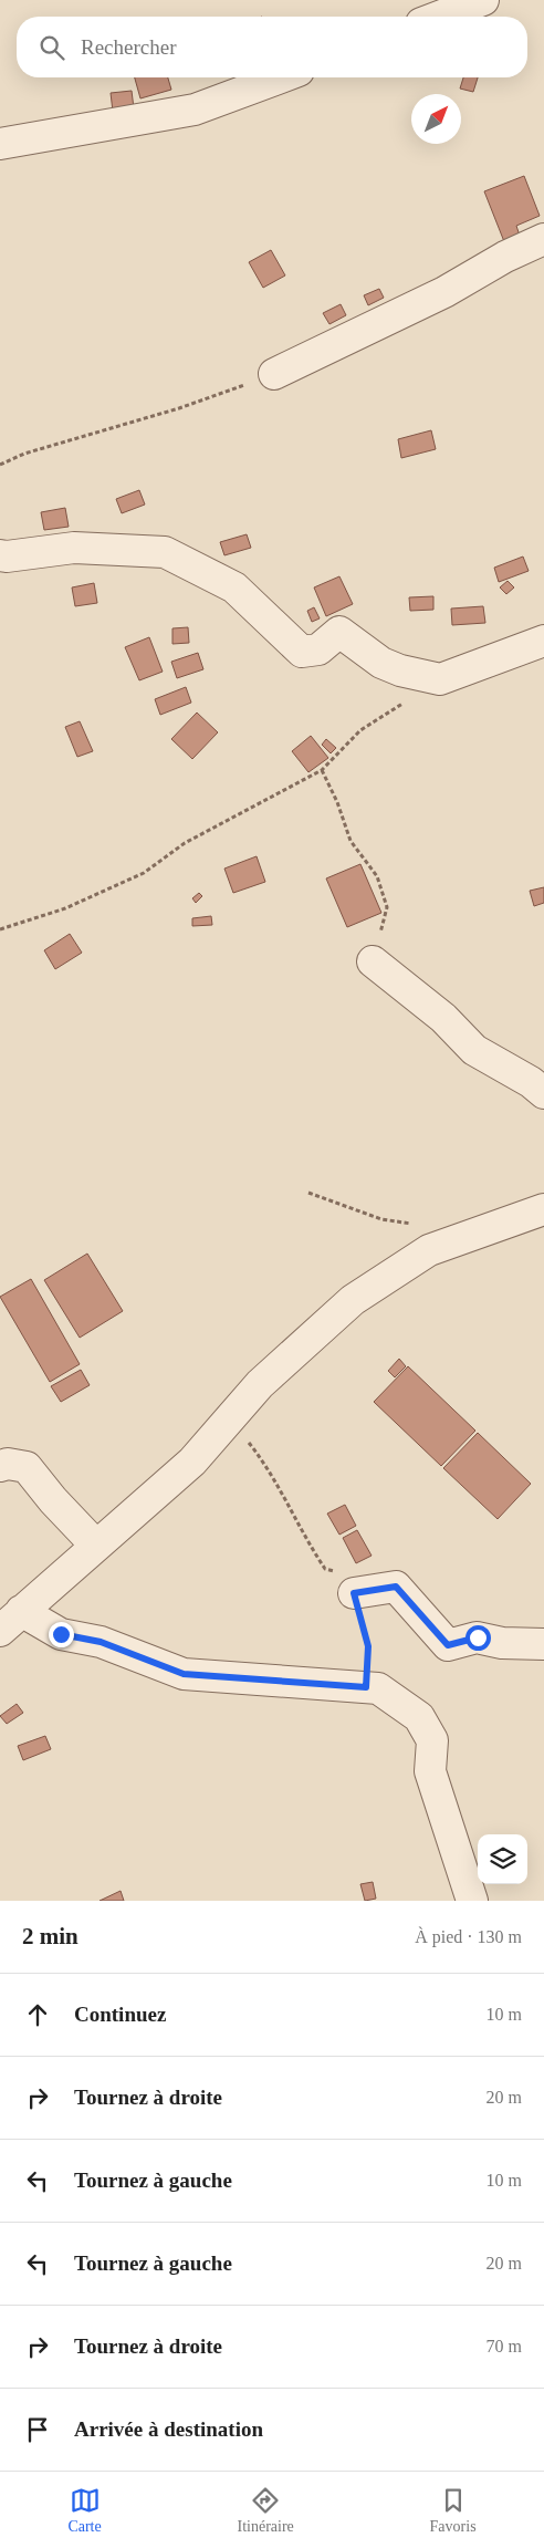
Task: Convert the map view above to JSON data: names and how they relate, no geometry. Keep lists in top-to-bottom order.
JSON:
{
  "north": "top right",
  "page": {
    "search": "Rechercher",
    "heading": ["2 min", "À pied · 130 m"],
    "list": [
      ["Continuez", "10 m"],
      ["Tournez à droite", "20 m"],
      ["Tournez à gauche", "10 m"],
      ["Tournez à gauche", "20 m"],
      ["Tournez à droite", "70 m"],
      "Arrivée à destination"
    ],
    "nav": ["Carte", "Itinéraire", "Favoris"]
  }
}
